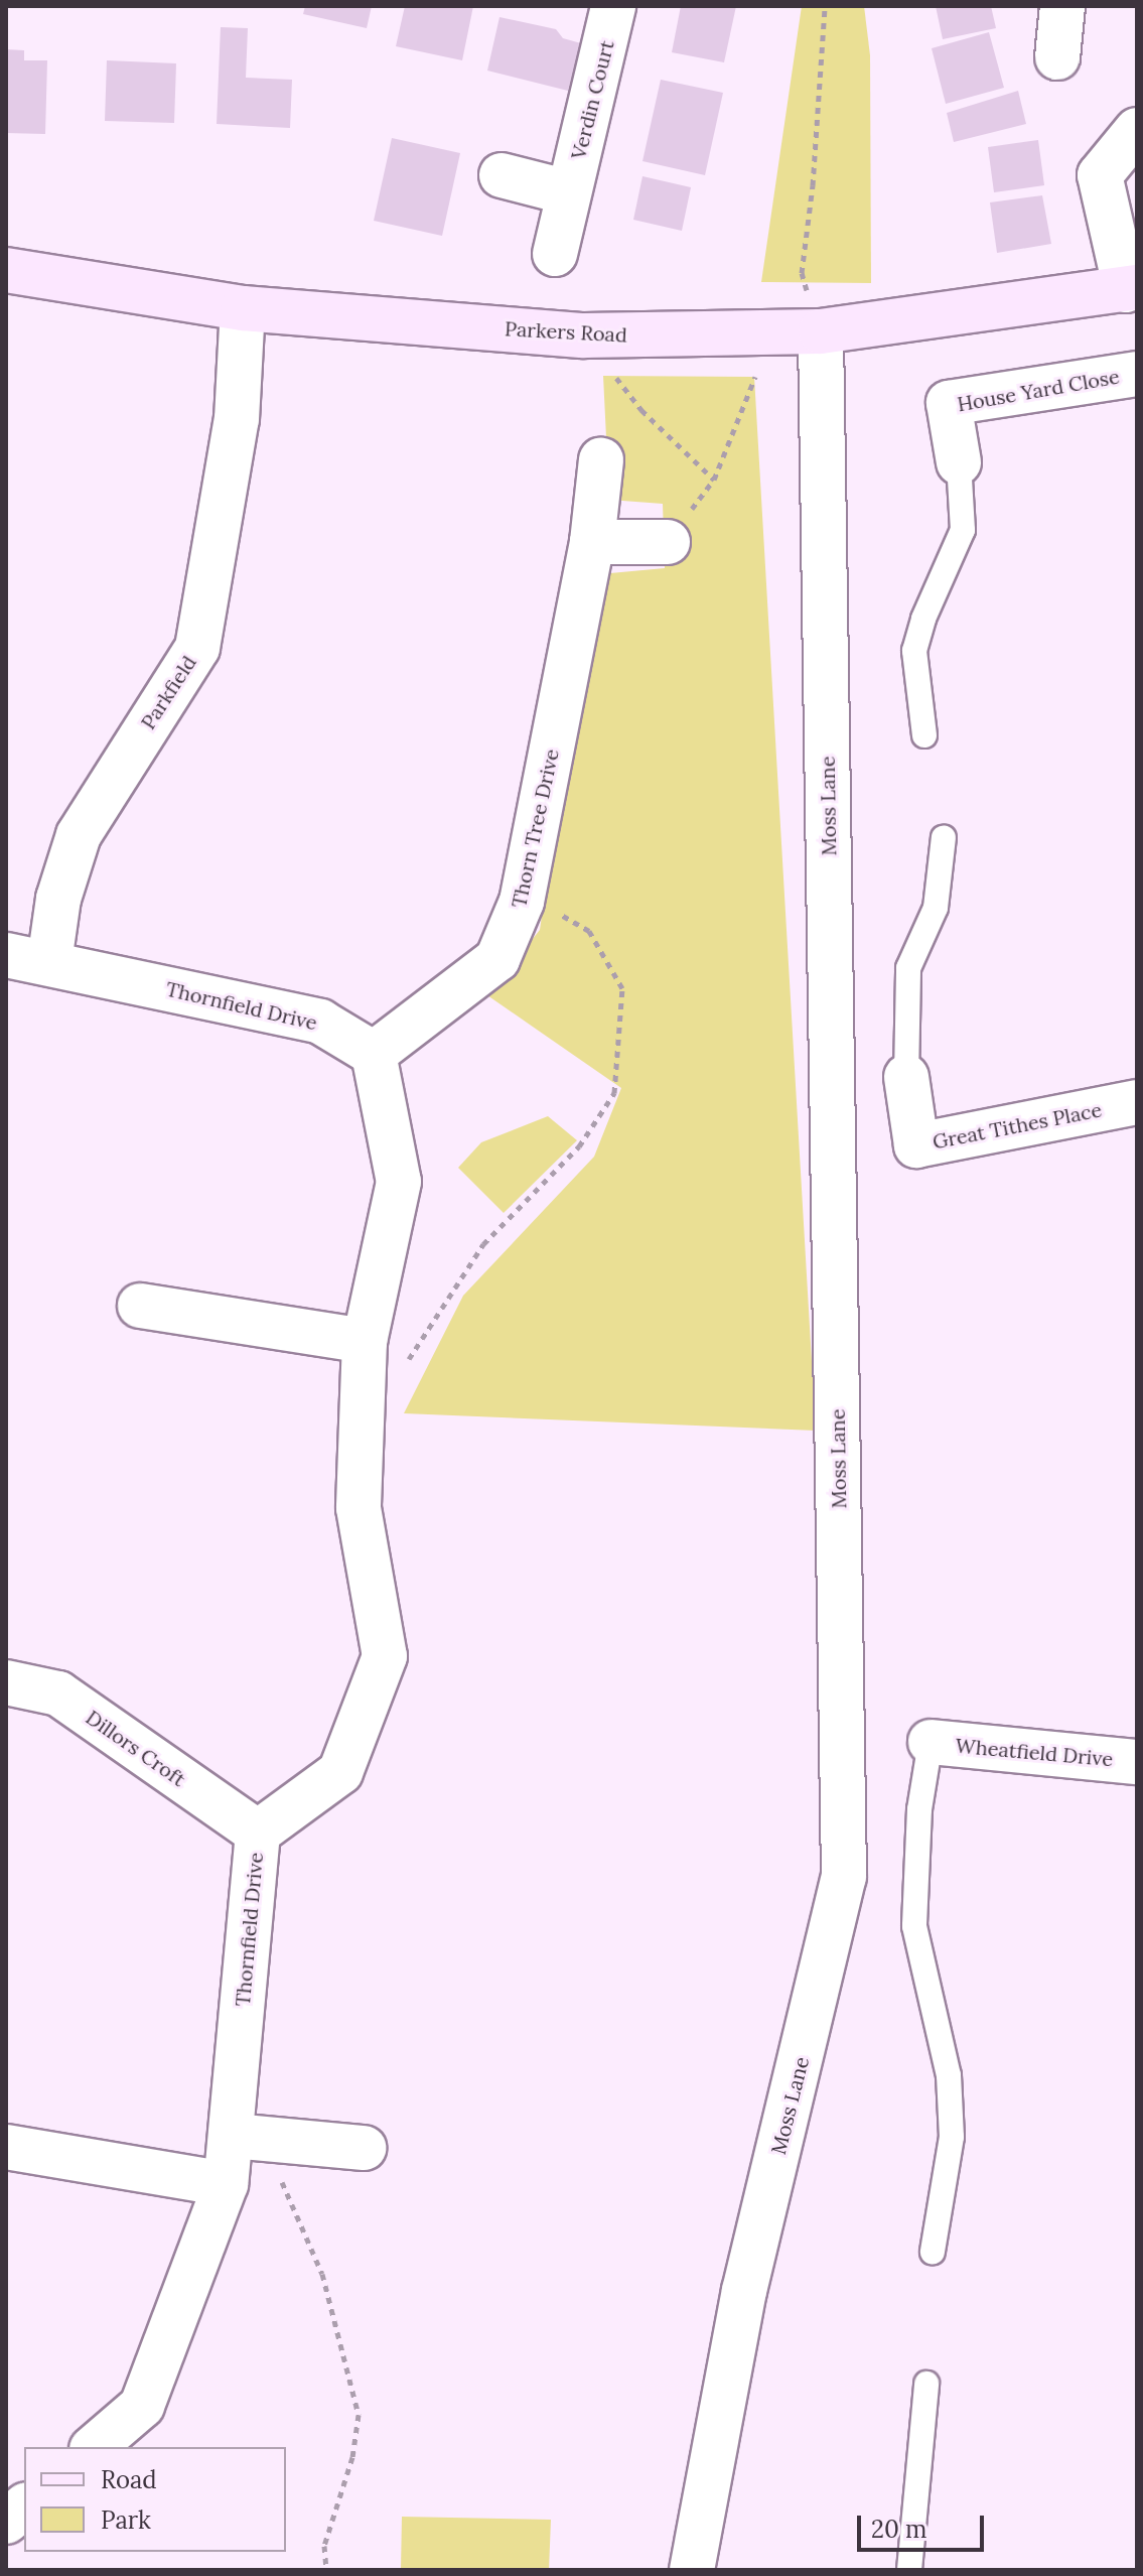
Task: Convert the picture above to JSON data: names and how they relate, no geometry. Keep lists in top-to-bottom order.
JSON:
{
  "streets": {
    "street": [
      "Verdin Court",
      "Parkers Road",
      "House Yard Close",
      "Parkfield",
      "Moss Lane",
      "Thorn Tree Drive",
      "Thornfield Drive",
      "Great Tithes Place",
      "Dillors Croft",
      "Wheatfield Drive"
    ]
  },
  "crossings": [
    ["Parkers Road", "Parkfield"],
    ["Parkers Road", "Moss Lane"],
    ["Parkfield", "Thornfield Drive"],
    ["Thorn Tree Drive", "Thornfield Drive"],
    ["Thornfield Drive", "Dillors Croft"]
  ],
  "legend": ["Road", "Park"],
  "scale_bar": "20 m"
}
